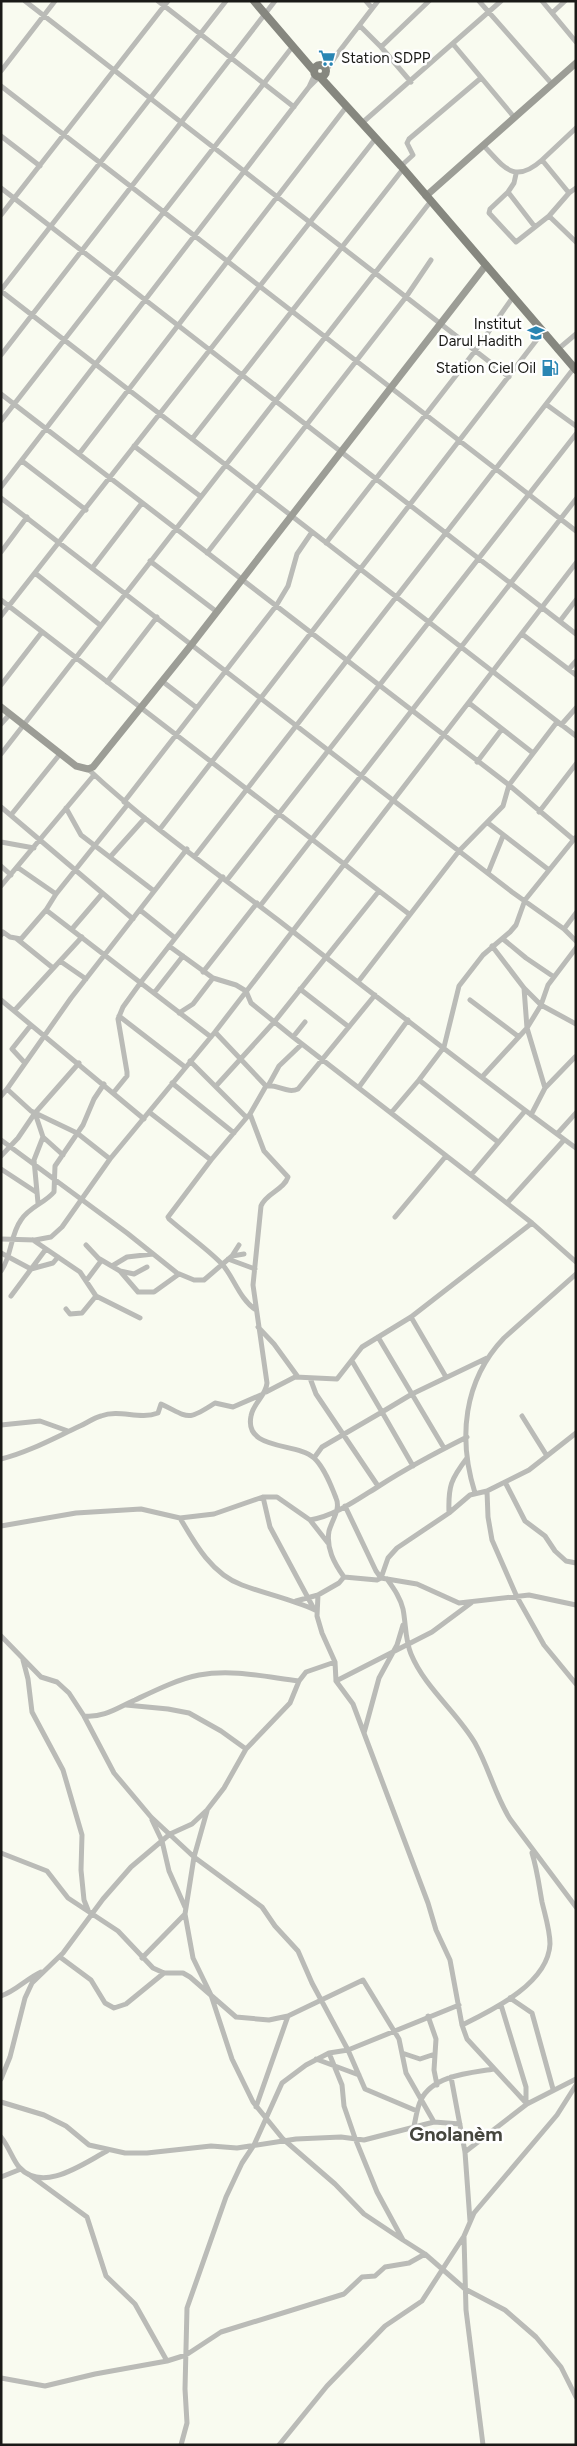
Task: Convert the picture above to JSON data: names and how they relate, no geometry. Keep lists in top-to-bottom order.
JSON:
{
  "districts": ["Gnolanèm"],
  "places": {
    "supermarket": ["Station SDPP"],
    "school or university": ["Institut Darul Hadith"],
    "fuel station": ["Station Ciel Oil"]
  }
}
